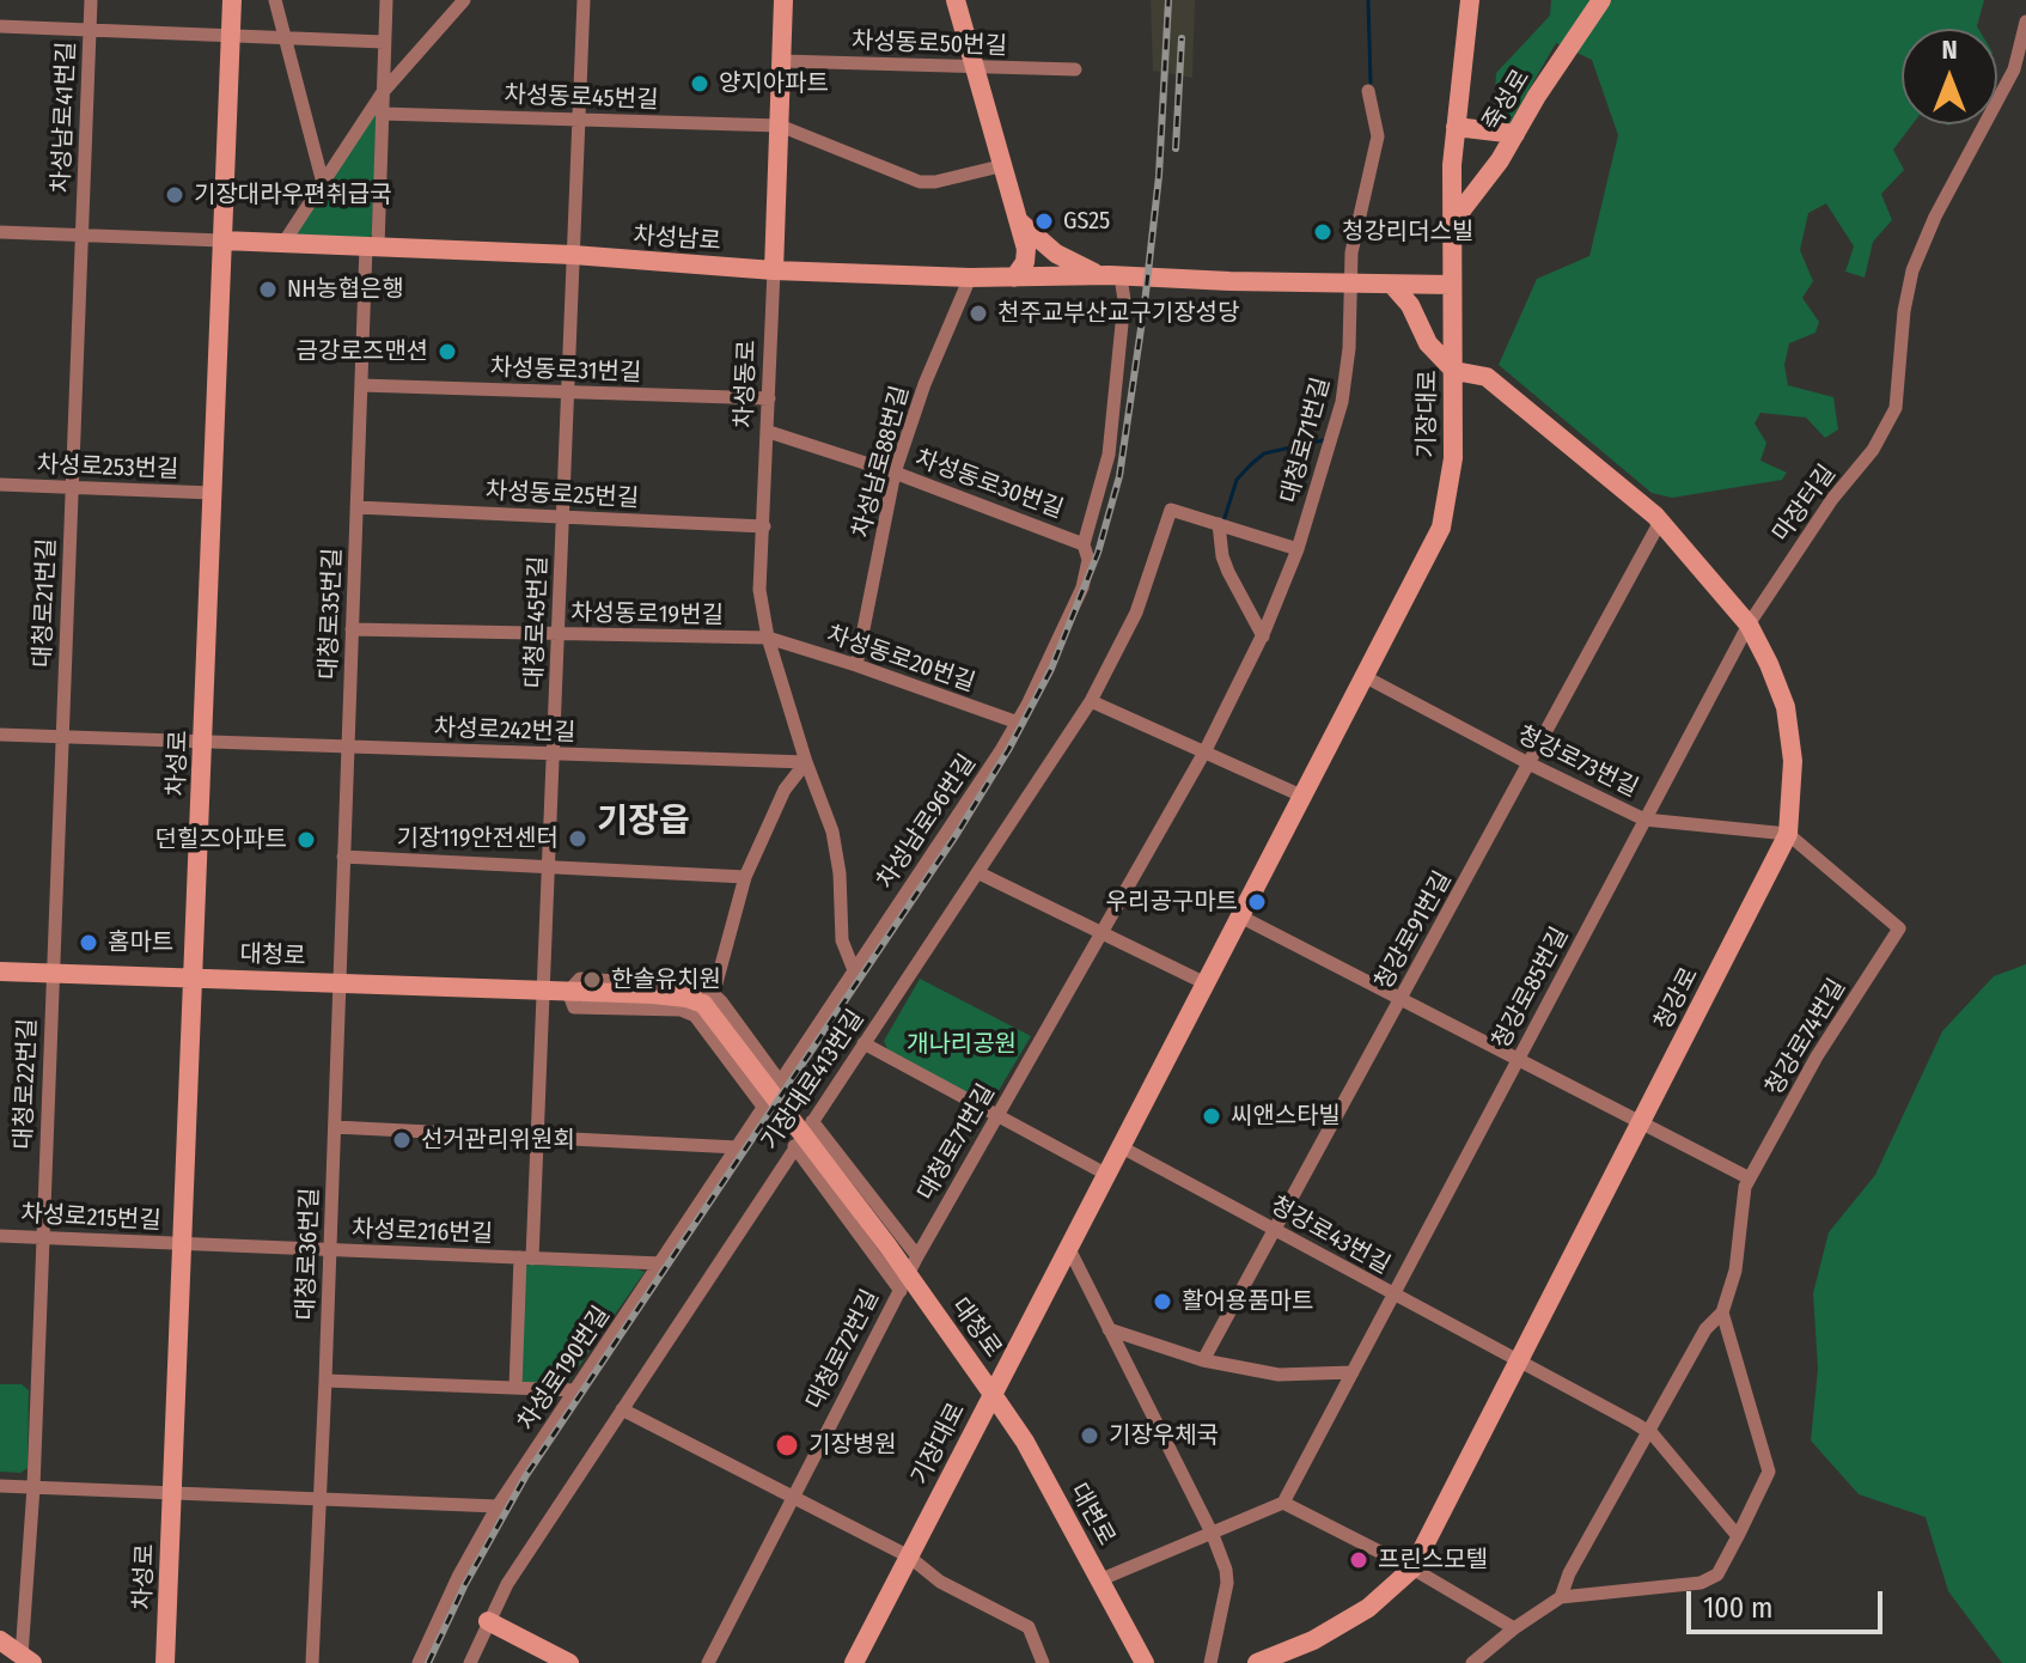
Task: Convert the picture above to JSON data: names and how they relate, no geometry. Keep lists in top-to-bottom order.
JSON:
{
  "streets": {
    "main road": [
      "죽성로",
      "차성남로",
      "차성동로",
      "기장대로",
      "차성로",
      "대청로",
      "청강로",
      "대변로"
    ],
    "street": [
      "차성동로50번길",
      "차성동로45번길",
      "차성남로41번길",
      "차성동로31번길",
      "대청로71번길",
      "차성남로88번길",
      "차성로253번길",
      "차성동로30번길",
      "차성동로25번길",
      "마장터길",
      "대청로21번길",
      "대청로35번길",
      "차성동로19번길",
      "대청로45번길",
      "차성동로20번길",
      "차성로242번길",
      "청강로73번길",
      "차성남로96번길",
      "청강로91번길",
      "청강로85번길",
      "청강로74번길",
      "기장대로413번길",
      "대청로22번길",
      "차성로215번길",
      "차성로216번길",
      "청강로43번길",
      "대청로36번길",
      "대청로72번길",
      "차성로190번길"
    ]
  },
  "crossings": [
    ["차성동로50번길", "차성동로"],
    ["차성동로45번길", "차성동로"],
    ["차성동로45번길", "대청로35번길"],
    ["차성동로45번길", "대청로45번길"],
    ["죽성로", "기장대로"],
    ["차성남로41번길", "차성남로"],
    ["차성남로41번길", "대청로21번길"],
    ["차성남로", "차성동로"],
    ["차성남로", "기장대로"],
    ["차성남로", "대청로71번길"],
    ["차성남로", "차성남로88번길"],
    ["차성남로", "대청로21번길"],
    ["차성남로", "대청로35번길"],
    ["차성남로", "대청로45번길"],
    ["차성남로", "차성로"],
    ["차성남로", "차성남로96번길"],
    ["차성동로31번길", "차성동로"],
    ["차성동로31번길", "대청로35번길"],
    ["차성동로31번길", "대청로45번길"],
    ["차성동로", "차성동로30번길"],
    ["차성동로", "차성동로25번길"],
    ["차성동로", "차성동로19번길"],
    ["차성동로", "차성동로20번길"],
    ["차성동로", "차성로242번길"],
    ["차성동로", "차성남로96번길"],
    ["기장대로", "청강로73번길"],
    ["기장대로", "대청로"],
    ["기장대로", "청강로"],
    ["기장대로", "청강로43번길"],
    ["기장대로", "대변로"],
    ["대청로71번길", "대청로"],
    ["대청로71번길", "대청로72번길"],
    ["차성남로88번길", "차성동로30번길"],
    ["차성남로88번길", "차성동로20번길"],
    ["차성로253번길", "대청로21번길"],
    ["차성로253번길", "차성로"],
    ["차성동로30번길", "차성남로96번길"],
    ["차성동로25번길", "대청로35번길"],
    ["차성동로25번길", "대청로45번길"],
    ["마장터길", "청강로85번길"],
    ["마장터길", "청강로"],
    ["대청로21번길", "차성로242번길"],
    ["대청로21번길", "대청로"],
    ["대청로21번길", "대청로22번길"],
    ["대청로35번길", "차성동로19번길"],
    ["대청로35번길", "차성로242번길"],
    ["대청로35번길", "대청로"],
    ["대청로35번길", "대청로36번길"],
    ["차성동로19번길", "대청로45번길"],
    ["차성동로19번길", "차성동로20번길"],
    ["대청로45번길", "차성로242번길"],
    ["대청로45번길", "대청로"],
    ["차성동로20번길", "차성남로96번길"],
    ["차성로242번길", "차성로"],
    ["청강로73번길", "청강로91번길"],
    ["청강로73번길", "청강로85번길"],
    ["청강로73번길", "청강로"],
    ["청강로73번길", "청강로74번길"],
    ["차성로", "대청로"],
    ["차성로", "차성로215번길"],
    ["차성로", "차성로216번길"],
    ["차성남로96번길", "차성로190번길"],
    ["청강로91번길", "청강로"],
    ["청강로91번길", "청강로43번길"],
    ["대청로", "기장대로413번길"],
    ["대청로", "대청로22번길"],
    ["대청로", "대청로36번길"],
    ["대청로", "대청로72번길"],
    ["대청로", "대변로"],
    ["청강로85번길", "청강로"],
    ["청강로85번길", "청강로43번길"],
    ["청강로", "청강로74번길"],
    ["청강로", "청강로43번길"],
    ["청강로74번길", "청강로43번길"],
    ["대청로22번길", "차성로215번길"],
    ["차성로215번길", "차성로216번길"],
    ["차성로216번길", "대청로36번길"],
    ["차성로216번길", "차성로190번길"]
  ],
  "districts": ["기장읍"],
  "parks": ["개나리공원"],
  "places": [
    "양지아파트",
    "기장대라우편취급국",
    "GS25",
    "청강리더스빌",
    "NH농협은행",
    "천주교부산교구기장성당",
    "금강로즈맨션",
    "기장119안전센터",
    "던힐즈아파트",
    "우리공구마트",
    "홈마트",
    "한솔유치원",
    "씨앤스타빌",
    "선거관리위원회",
    "활어용품마트",
    "기장우체국",
    "기장병원",
    "프린스모텔"
  ],
  "scale_bar": "100 m",
  "north": "top"
}
